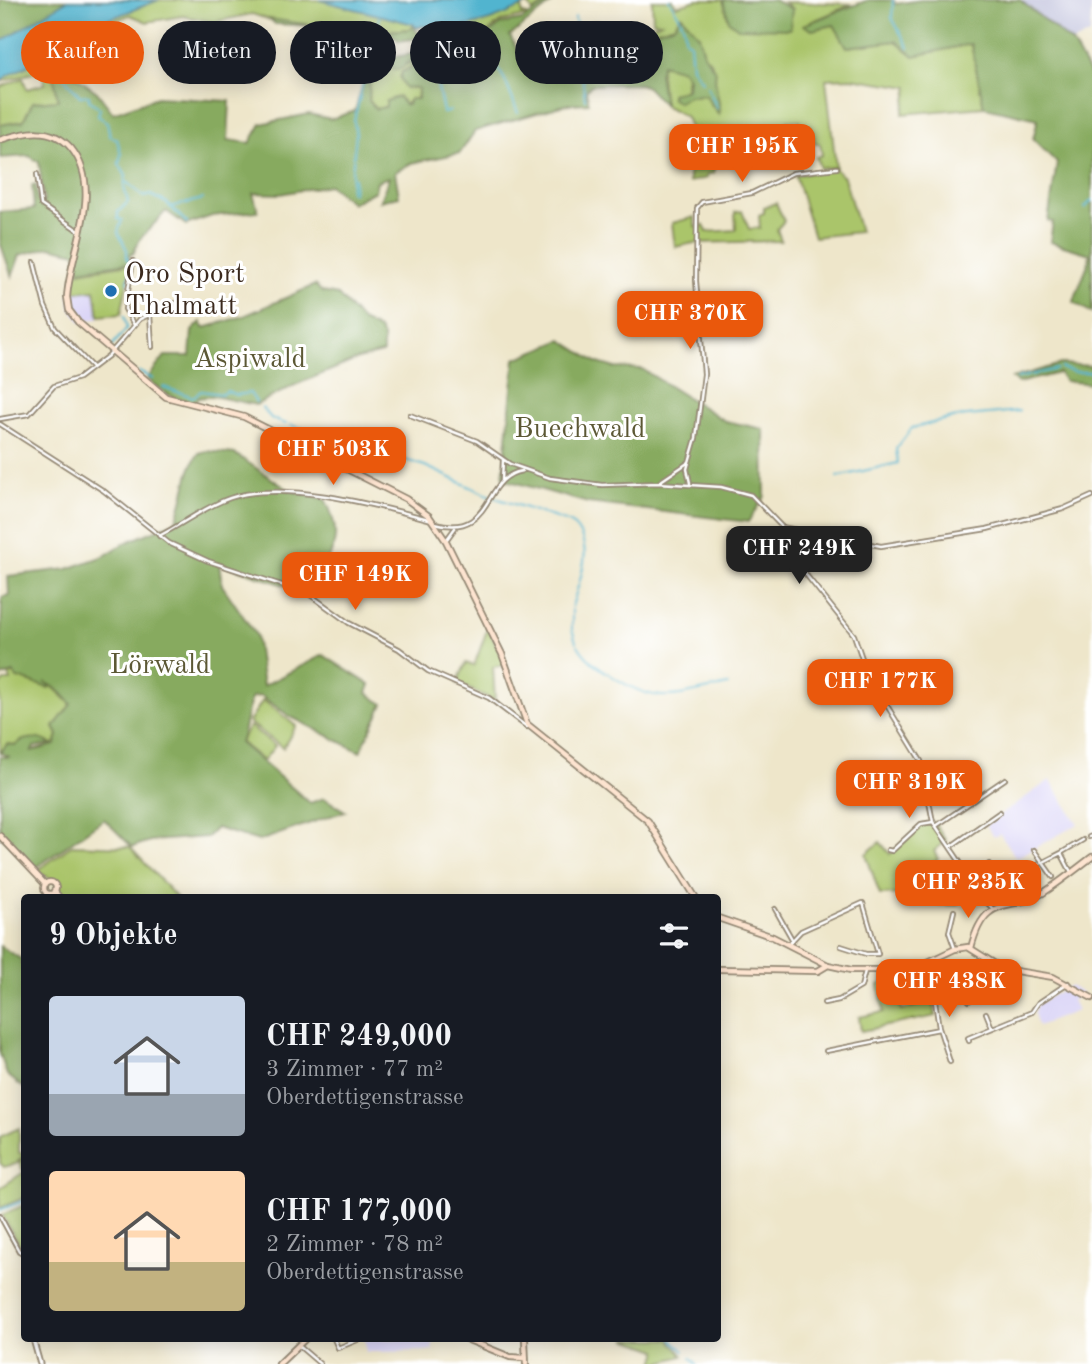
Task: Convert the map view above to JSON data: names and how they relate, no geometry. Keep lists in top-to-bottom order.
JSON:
{
  "parks": ["Aspiwald", "Buechwald", "Lörwald"],
  "places": ["Oro Sport Thalmatt"],
  "page": {
    "chip": [
      "Kaufen",
      "Mieten",
      "Filter",
      "Neu",
      "Wohnung"
    ],
    "price": [
      "CHF 195K",
      "CHF 370K",
      "CHF 503K",
      "CHF 249K",
      "CHF 149K",
      "CHF 177K",
      "CHF 319K",
      "CHF 235K",
      "CHF 438K"
    ],
    "heading": "9 Objekte",
    "list": [
      {
        "name": "CHF 249,000",
        "note": "3 Zimmer · 77 m² · Oberdettigenstrasse"
      },
      {
        "name": "CHF 177,000",
        "note": "2 Zimmer · 78 m² · Oberdettigenstrasse"
      }
    ]
  }
}
